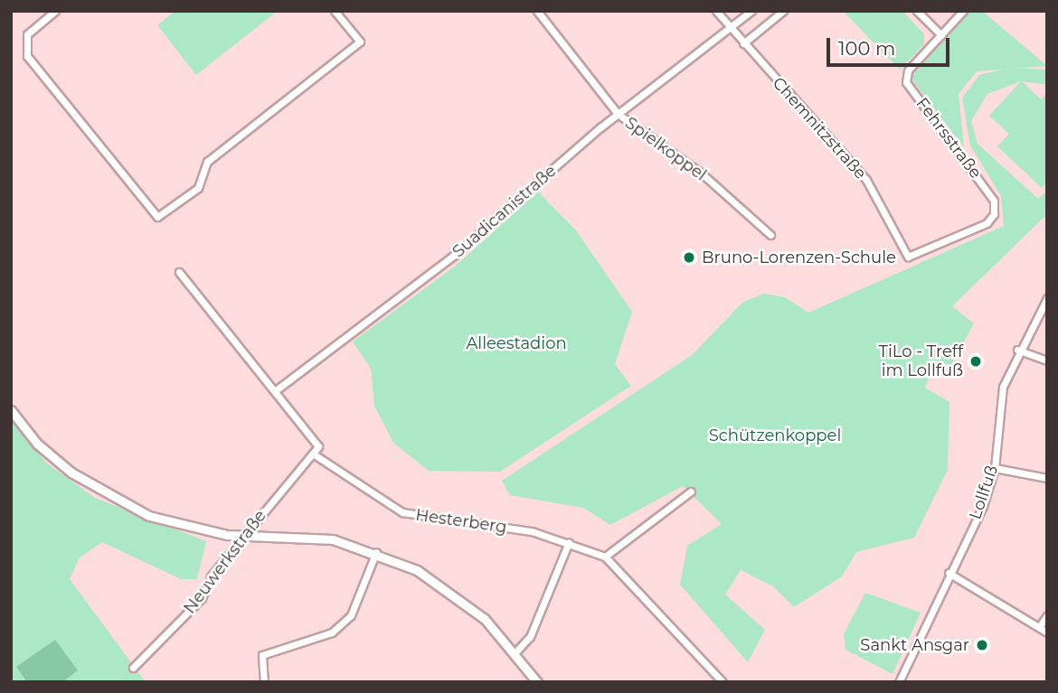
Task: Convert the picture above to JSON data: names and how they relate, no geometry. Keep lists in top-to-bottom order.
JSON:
{
  "streets": {
    "street": [
      "Chemnitzstraße",
      "Fehrsstraße",
      "Spielkoppel",
      "Suadicanistraße",
      "Lollfuß",
      "Hesterberg",
      "Neuwerkstraße"
    ]
  },
  "crossings": [
    ["Chemnitzstraße", "Fehrsstraße"],
    ["Chemnitzstraße", "Suadicanistraße"],
    ["Spielkoppel", "Suadicanistraße"],
    ["Hesterberg", "Neuwerkstraße"]
  ],
  "parks": ["Alleestadion", "Schützenkoppel"],
  "places": ["Bruno-Lorenzen-Schule", "TiLo - Treff im Lollfuß", "Sankt Ansgar"],
  "scale_bar": "100 m"
}
